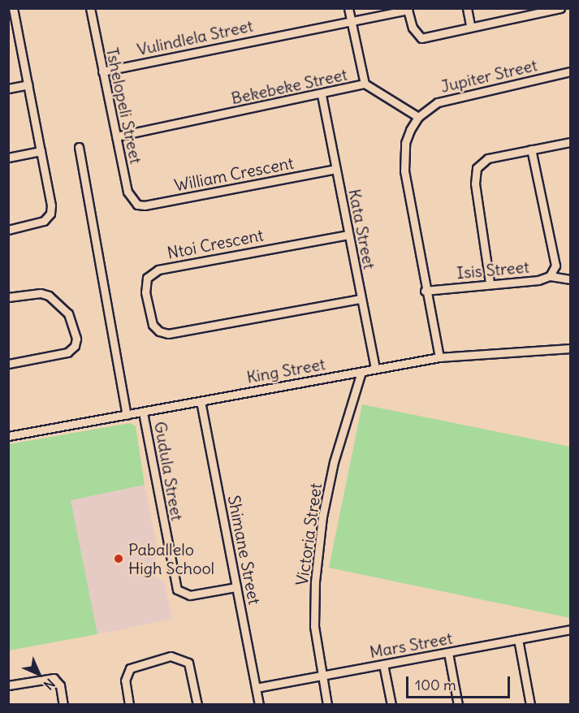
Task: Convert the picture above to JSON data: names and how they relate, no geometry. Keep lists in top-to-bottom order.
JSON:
{
  "streets": {
    "street": [
      "Vulindlela Street",
      "Jupiter Street",
      "Bekebeke Street",
      "Tshelopeli Street",
      "William Crescent",
      "Kata Street",
      "Ntoi Crescent",
      "Isis Street",
      "King Street",
      "Gudula Street",
      "Victoria Street",
      "Shimane Street",
      "Mars Street"
    ]
  },
  "crossings": [
    ["Vulindlela Street", "Tshelopeli Street"],
    ["Jupiter Street", "Bekebeke Street"],
    ["Bekebeke Street", "Tshelopeli Street"],
    ["Bekebeke Street", "Kata Street"],
    ["Tshelopeli Street", "William Crescent"],
    ["William Crescent", "Kata Street"],
    ["Kata Street", "Ntoi Crescent"],
    ["Kata Street", "King Street"],
    ["King Street", "Gudula Street"],
    ["King Street", "Victoria Street"],
    ["King Street", "Shimane Street"],
    ["Gudula Street", "Shimane Street"],
    ["Victoria Street", "Mars Street"],
    ["Shimane Street", "Mars Street"]
  ],
  "places": ["Paballelo High School"],
  "scale_bar": "100 m",
  "north": "bottom right"
}
